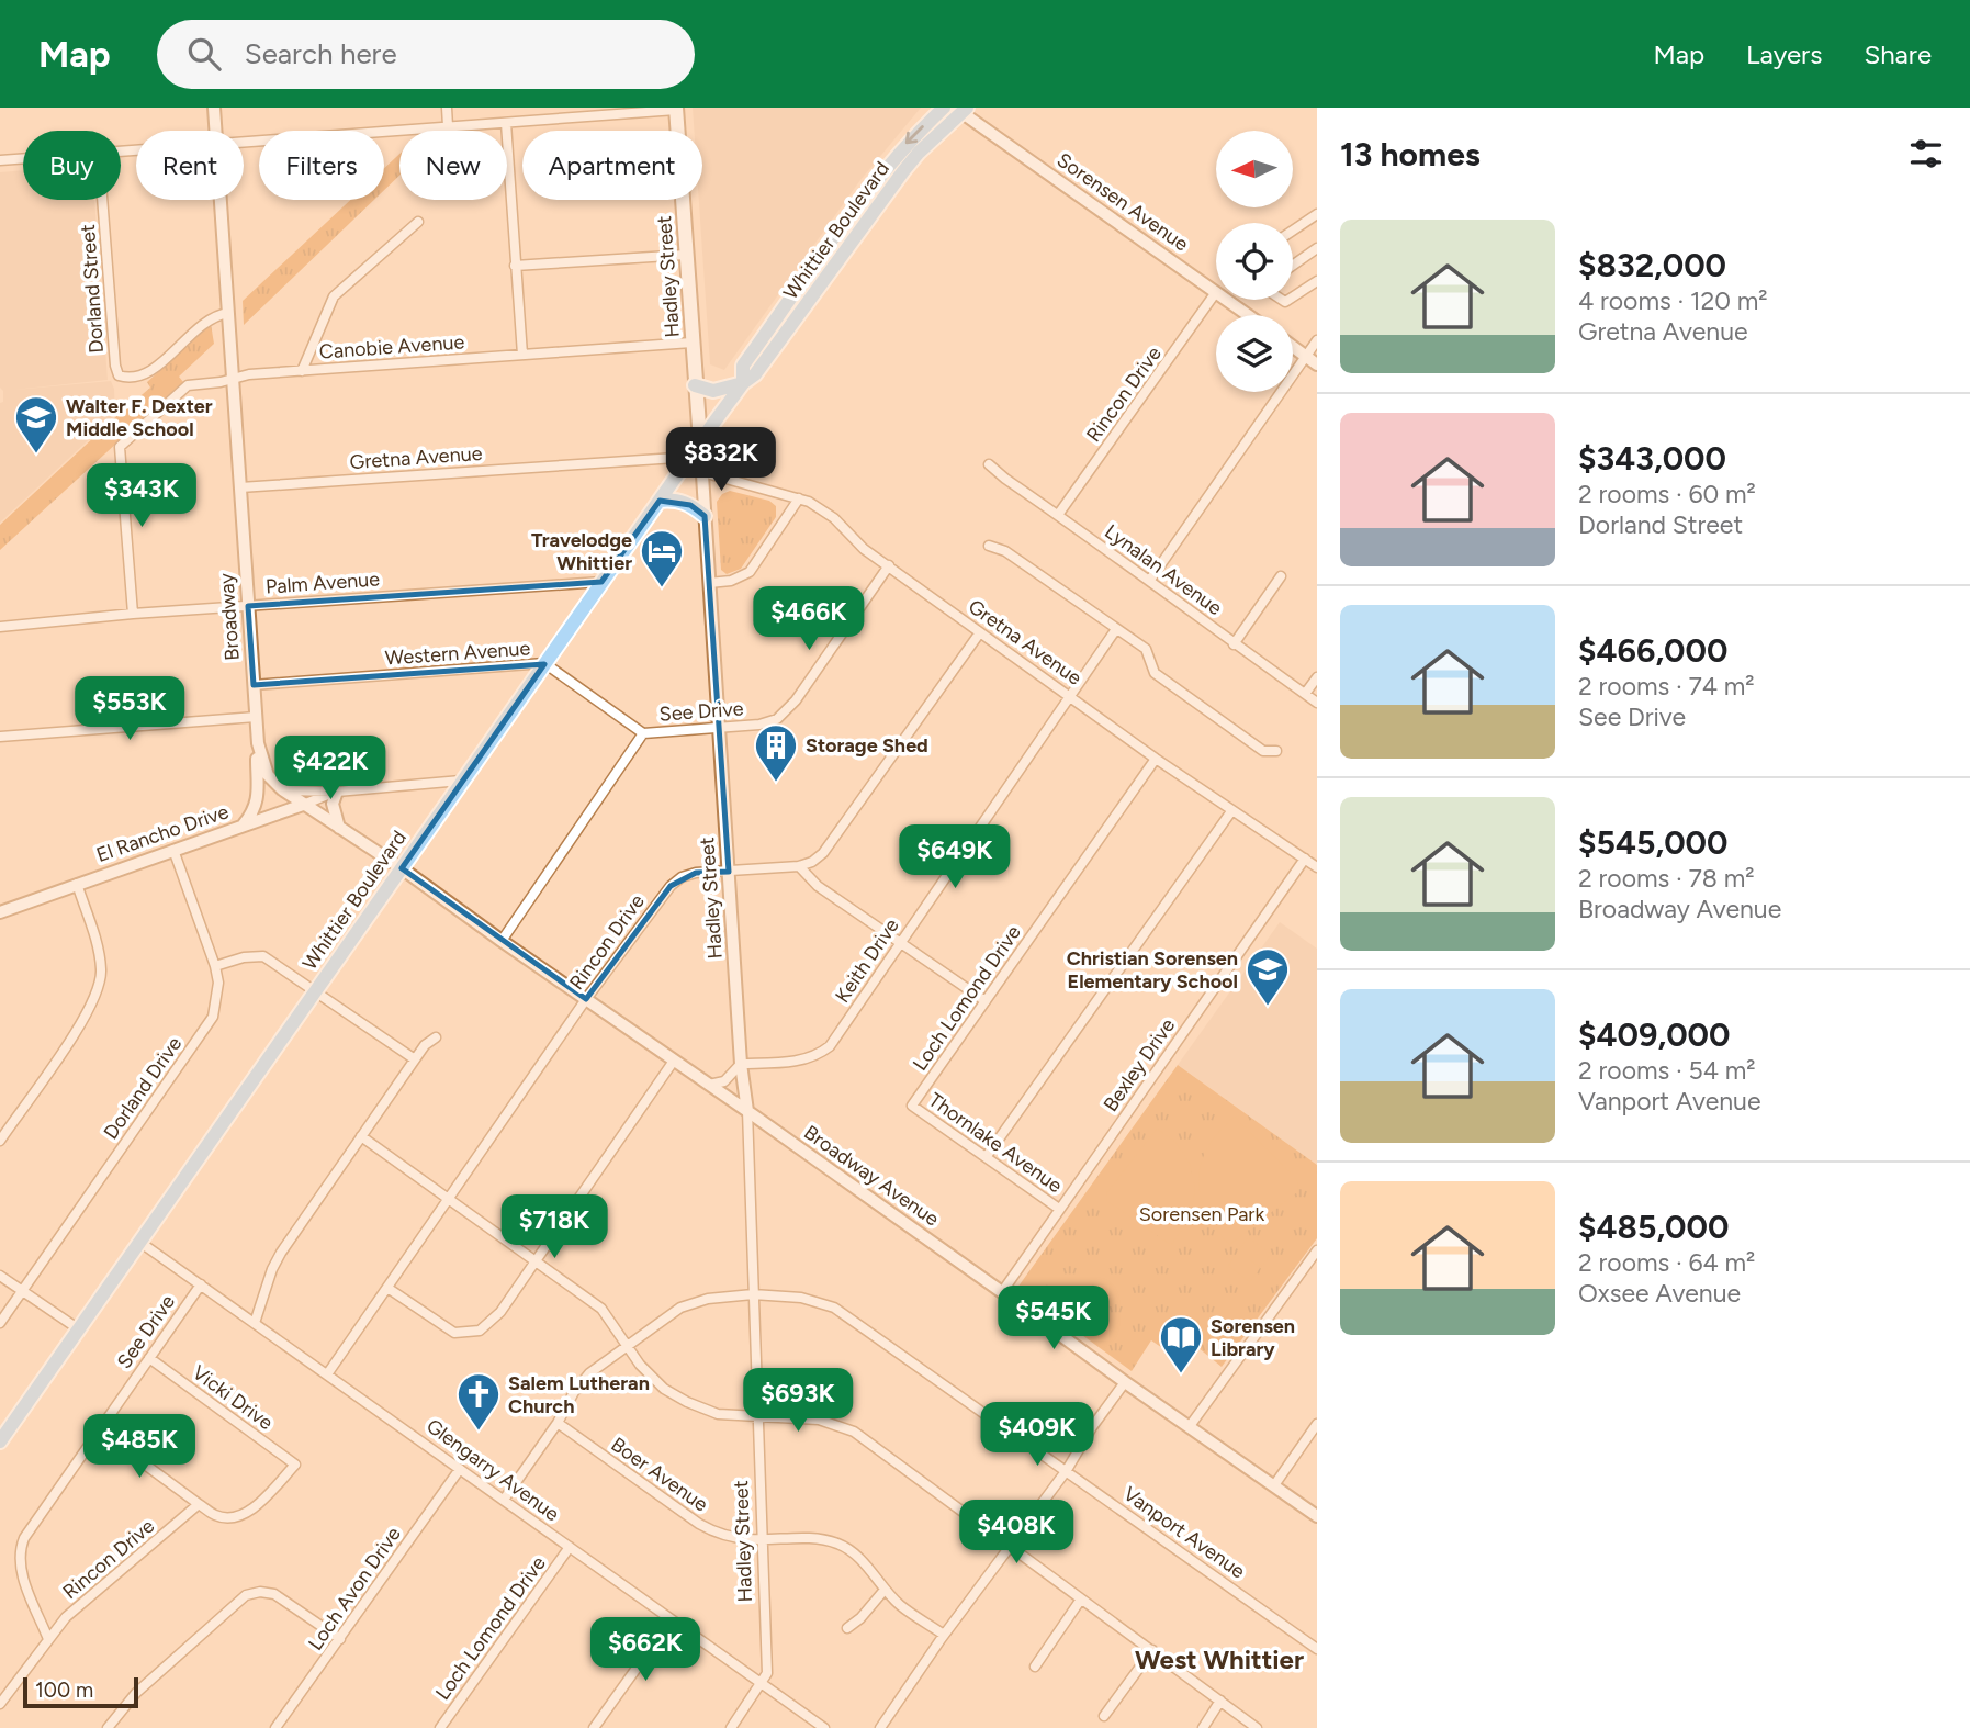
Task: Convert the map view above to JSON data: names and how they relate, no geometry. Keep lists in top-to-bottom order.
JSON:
{
  "streets": {
    "main road": ["Whittier Boulevard", "Hadley Street"],
    "street": [
      "Sorensen Avenue",
      "Dorland Street",
      "Canobie Avenue",
      "Rincon Drive",
      "Gretna Avenue",
      "Lynalan Avenue",
      "Palm Avenue",
      "Broadway",
      "Western Avenue",
      "See Drive",
      "El Rancho Drive",
      "Keith Drive",
      "Loch Lomond Drive",
      "Bexley Drive",
      "Dorland Drive",
      "Thornlake Avenue",
      "Broadway Avenue",
      "Vicki Drive",
      "Glengarry Avenue",
      "Boer Avenue",
      "Vanport Avenue",
      "Loch Avon Drive"
    ]
  },
  "crossings": [
    ["Sorensen Avenue", "Whittier Boulevard"],
    ["Sorensen Avenue", "Rincon Drive"],
    ["Whittier Boulevard", "Hadley Street"],
    ["Whittier Boulevard", "Gretna Avenue"],
    ["Whittier Boulevard", "Palm Avenue"],
    ["Whittier Boulevard", "Broadway"],
    ["Whittier Boulevard", "Western Avenue"],
    ["Whittier Boulevard", "El Rancho Drive"],
    ["Whittier Boulevard", "Broadway Avenue"],
    ["Whittier Boulevard", "Glengarry Avenue"],
    ["Hadley Street", "Canobie Avenue"],
    ["Hadley Street", "Rincon Drive"],
    ["Hadley Street", "Gretna Avenue"],
    ["Hadley Street", "See Drive"],
    ["Hadley Street", "Keith Drive"],
    ["Hadley Street", "Broadway Avenue"],
    ["Hadley Street", "Glengarry Avenue"],
    ["Hadley Street", "Boer Avenue"],
    ["Hadley Street", "Vanport Avenue"],
    ["Dorland Street", "Broadway"],
    ["Canobie Avenue", "Palm Avenue"],
    ["Canobie Avenue", "Broadway"],
    ["Rincon Drive", "Lynalan Avenue"],
    ["Rincon Drive", "See Drive"],
    ["Rincon Drive", "Broadway Avenue"],
    ["Rincon Drive", "Vicki Drive"],
    ["Rincon Drive", "Glengarry Avenue"],
    ["Gretna Avenue", "Broadway"],
    ["Gretna Avenue", "See Drive"],
    ["Gretna Avenue", "Keith Drive"],
    ["Gretna Avenue", "Loch Lomond Drive"],
    ["Gretna Avenue", "Bexley Drive"],
    ["Palm Avenue", "Broadway"],
    ["Broadway", "Western Avenue"],
    ["Broadway", "El Rancho Drive"],
    ["Broadway", "Broadway Avenue"],
    ["Western Avenue", "See Drive"],
    ["See Drive", "Broadway Avenue"],
    ["See Drive", "Vicki Drive"],
    ["See Drive", "Glengarry Avenue"],
    ["El Rancho Drive", "Dorland Drive"],
    ["Loch Lomond Drive", "Thornlake Avenue"],
    ["Loch Lomond Drive", "Glengarry Avenue"],
    ["Bexley Drive", "Thornlake Avenue"],
    ["Bexley Drive", "Broadway Avenue"],
    ["Glengarry Avenue", "Loch Avon Drive"]
  ],
  "districts": ["West Whittier"],
  "parks": ["Sorensen Park"],
  "places": {
    "school or university": ["Walter F. Dexter Middle School", "Christian Sorensen Elementary School"],
    "hotel": ["Travelodge Whittier"],
    "building": ["Storage Shed"],
    "library": ["Sorensen Library"],
    "church": ["Salem Lutheran Church"]
  },
  "scale_bar": "100 m",
  "north": "left",
  "page": {
    "header": "Map",
    "search": "Search here",
    "nav": ["Map", "Layers", "Share"],
    "heading": "13 homes",
    "chip": [
      "Buy",
      "Rent",
      "Filters",
      "New",
      "Apartment"
    ],
    "list": [
      {
        "name": "$832,000",
        "note": "4 rooms · 120 m² · Gretna Avenue"
      },
      {
        "name": "$343,000",
        "note": "2 rooms · 60 m² · Dorland Street"
      },
      {
        "name": "$466,000",
        "note": "2 rooms · 74 m² · See Drive"
      },
      {
        "name": "$545,000",
        "note": "2 rooms · 78 m² · Broadway Avenue"
      },
      {
        "name": "$409,000",
        "note": "2 rooms · 54 m² · Vanport Avenue"
      },
      {
        "name": "$485,000",
        "note": "2 rooms · 64 m² · Oxsee Avenue"
      }
    ],
    "price": [
      "$832K",
      "$343K",
      "$466K",
      "$553K",
      "$422K",
      "$649K",
      "$718K",
      "$545K",
      "$693K",
      "$409K",
      "$485K",
      "$408K",
      "$662K"
    ],
    "scale": "100 m"
  }
}
